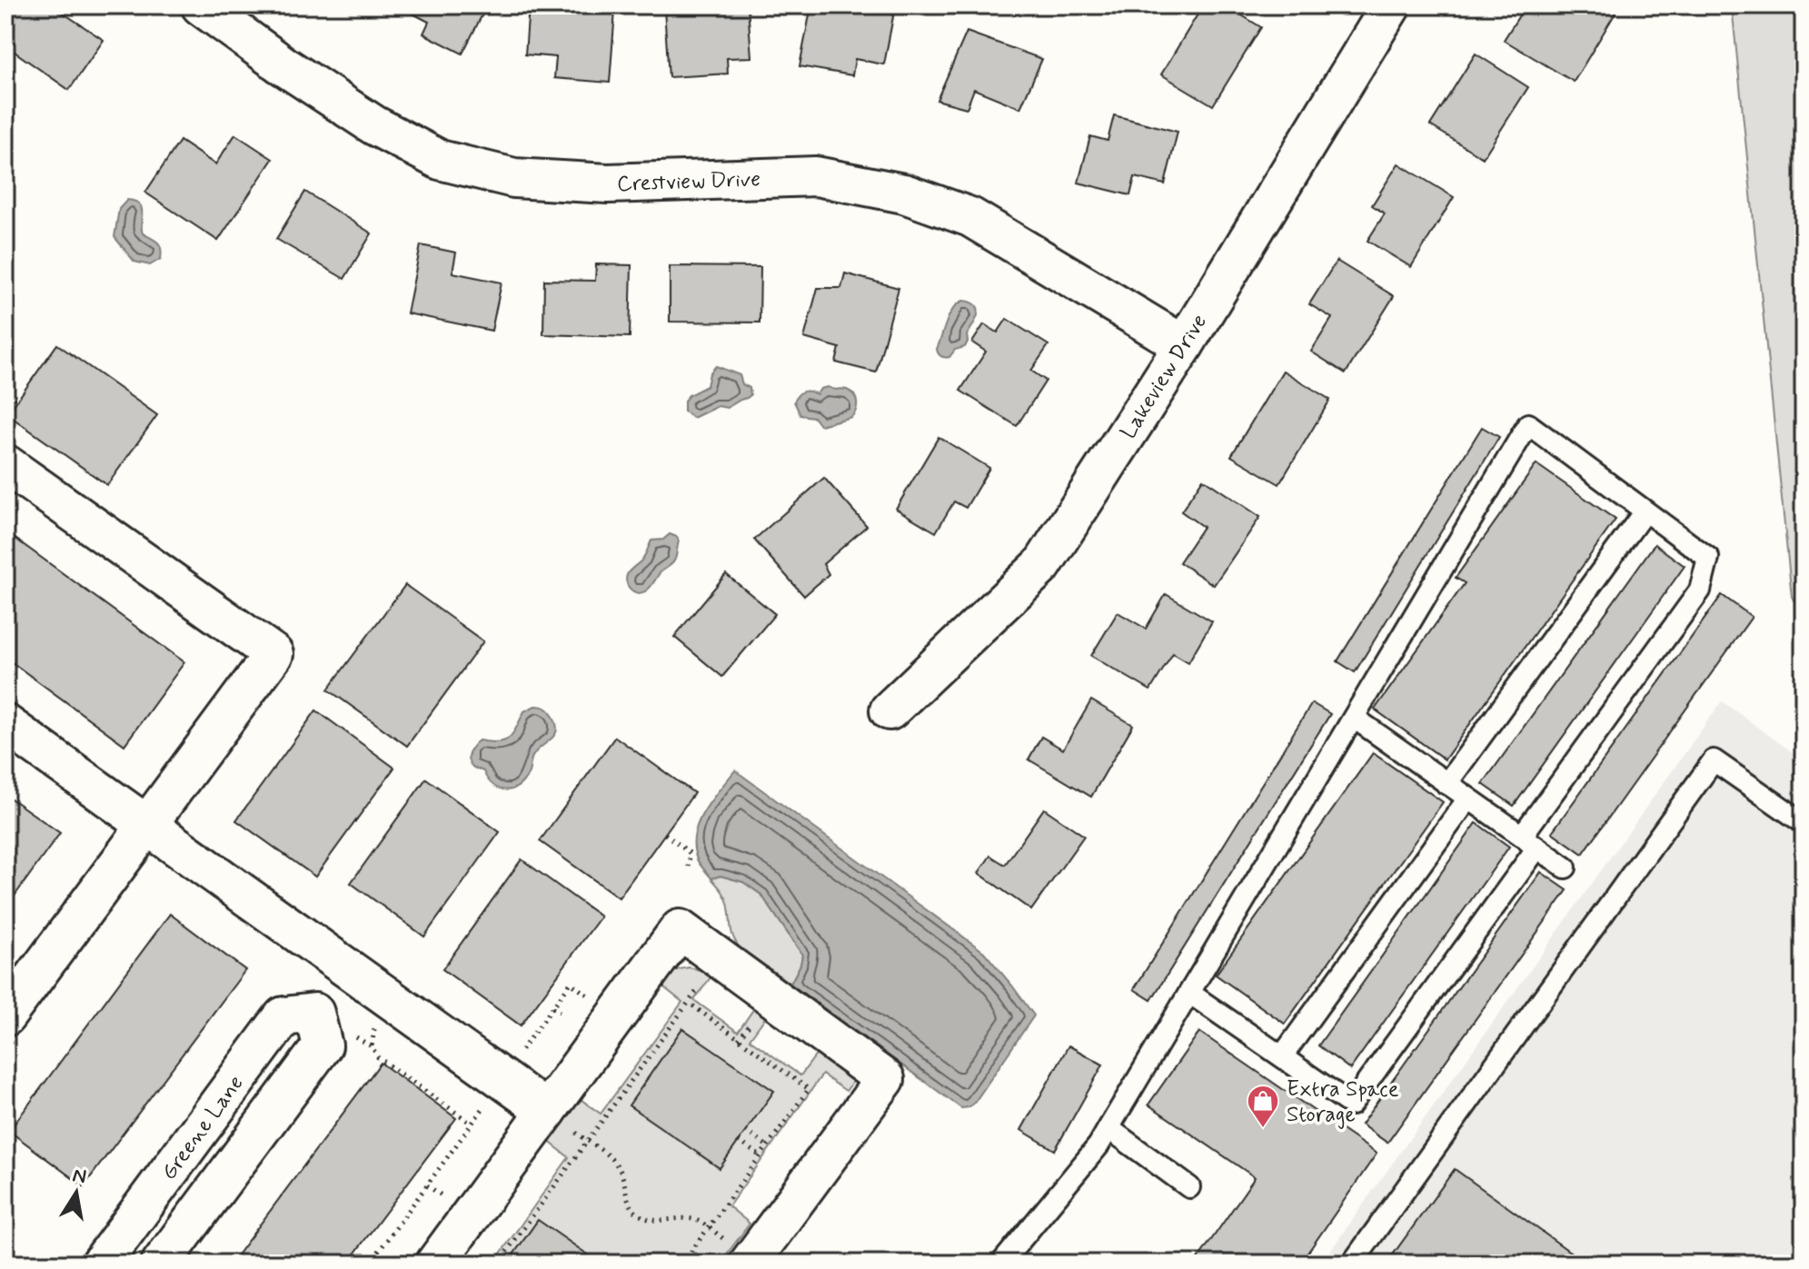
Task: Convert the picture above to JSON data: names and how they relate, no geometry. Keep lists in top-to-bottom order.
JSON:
{
  "streets": {
    "street": ["Crestview Drive", "Lakeview Drive", "Greene Lane"]
  },
  "crossings": [
    ["Crestview Drive", "Lakeview Drive"]
  ],
  "places": {
    "shop": ["Extra Space Storage"]
  },
  "north": "top"
}
